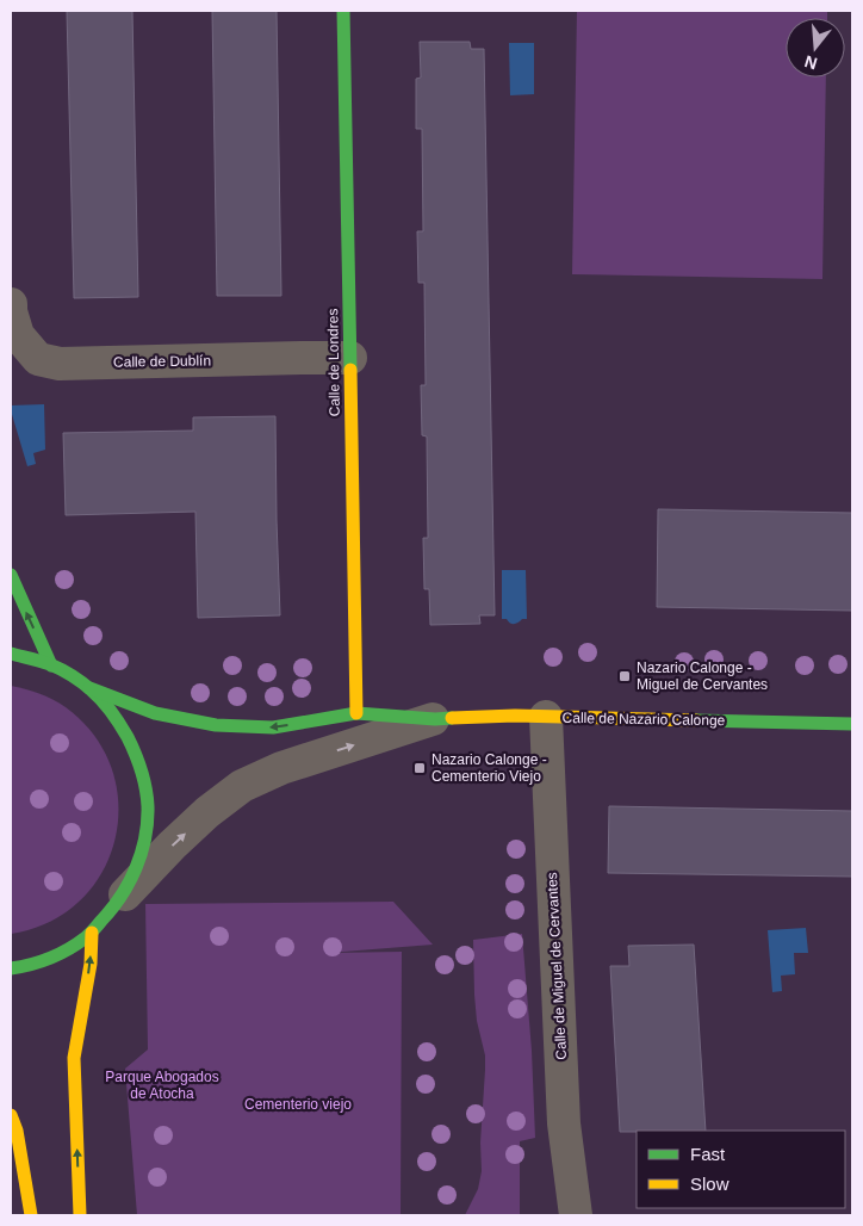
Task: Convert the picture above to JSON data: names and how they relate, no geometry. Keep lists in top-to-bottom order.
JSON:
{
  "streets": {
    "street": [
      "Calle de Dublín",
      "Calle de Londres",
      "Calle de Nazario Calonge",
      "Calle de Miguel de Cervantes"
    ]
  },
  "crossings": [
    ["Calle de Dublín", "Calle de Londres"],
    ["Calle de Londres", "Calle de Nazario Calonge"],
    ["Calle de Nazario Calonge", "Calle de Miguel de Cervantes"]
  ],
  "parks": ["Parque Abogados de Atocha", "Cementerio viejo"],
  "places": {
    "transit": ["Nazario Calonge - Miguel de Cervantes", "Nazario Calonge - Cementerio Viejo"]
  },
  "legend": ["Fast", "Slow"],
  "north": "bottom"
}
